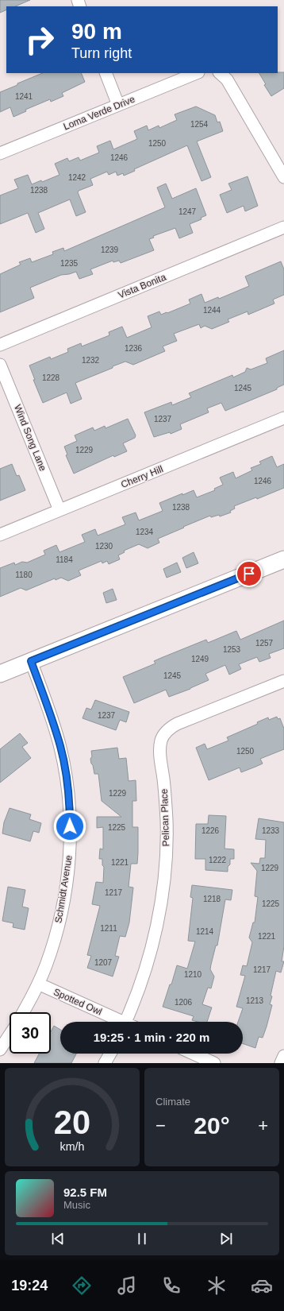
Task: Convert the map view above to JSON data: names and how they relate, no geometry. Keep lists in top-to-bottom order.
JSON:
{
  "streets": {
    "street": [
      "Loma Verde Drive",
      "Vista Bonita",
      "Wind Song Lane",
      "Cherry Hill",
      "Pelican Place",
      "Schmidt Avenue",
      "Spotted Owl"
    ]
  },
  "crossings": [
    ["Wind Song Lane", "Cherry Hill"],
    ["Schmidt Avenue", "Spotted Owl"]
  ],
  "house_numbers": [
    "1241",
    "1254",
    "1250",
    "1246",
    "1242",
    "1238",
    "1247",
    "1239",
    "1235",
    "1244",
    "1236",
    "1232",
    "1228",
    "1245",
    "1237",
    "1229",
    "1246",
    "1238",
    "1234",
    "1230",
    "1184",
    "1180",
    "1257",
    "1253",
    "1249",
    "1245",
    "1237",
    "1250",
    "1229",
    "1225",
    "1226",
    "1233",
    "1222",
    "1221",
    "1229",
    "1217",
    "1218",
    "1225",
    "1211",
    "1214",
    "1221",
    "1207",
    "1217",
    "1210",
    "1213",
    "1206"
  ],
  "page": {
    "turn": ["90 m", "Turn right"],
    "limit": "30",
    "trip": "19:25 · 1 min · 220 m",
    "tile": "Climate",
    "heat": ["−", "20°", "+"],
    "song": ["92.5 FM", "Music"],
    "tabs": "19:24",
    "gauge": ["20", "km/h"]
  }
}
